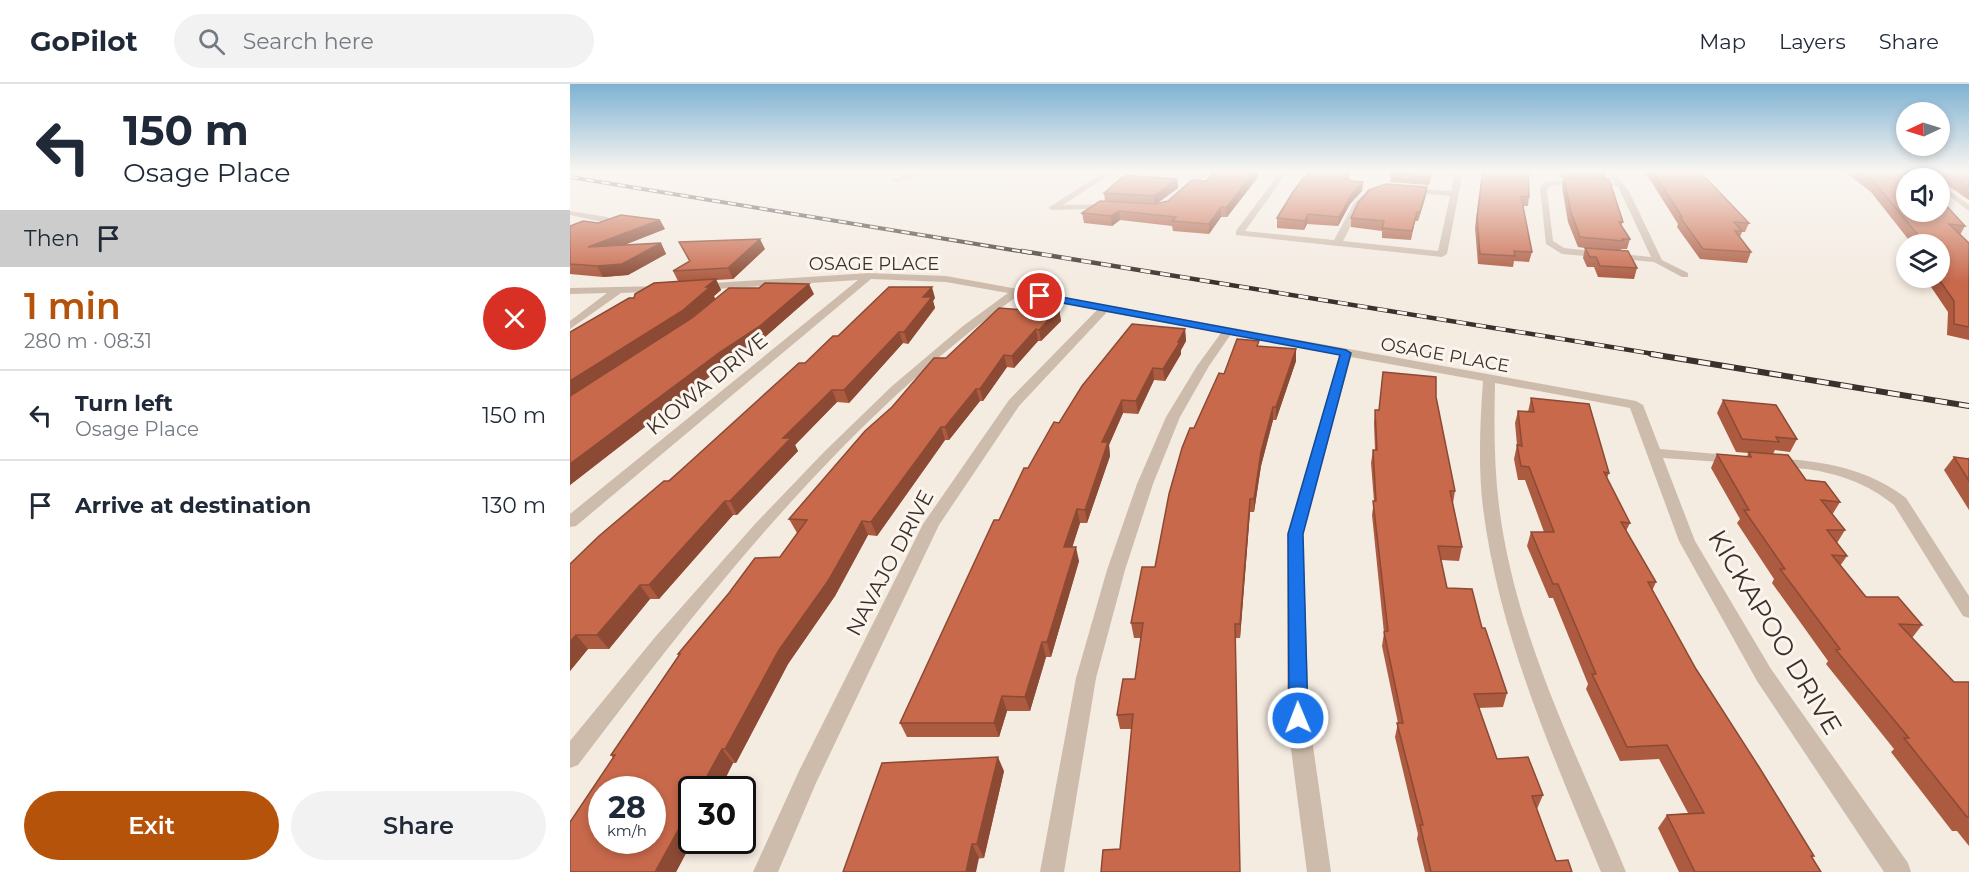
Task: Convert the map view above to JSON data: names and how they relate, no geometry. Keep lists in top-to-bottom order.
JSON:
{
  "streets": {
    "street": [
      "OSAGE PLACE",
      "KIOWA DRIVE",
      "NAVAJO DRIVE",
      "KICKAPOO DRIVE"
    ]
  },
  "crossings": [
    ["OSAGE PLACE", "KIOWA DRIVE"],
    ["OSAGE PLACE", "NAVAJO DRIVE"],
    ["OSAGE PLACE", "KICKAPOO DRIVE"]
  ],
  "north": "left",
  "page": {
    "header": "GoPilot",
    "search": "Search here",
    "nav": ["Map", "Layers", "Share"],
    "turn": ["150 m", "Osage Place"],
    "then": "Then",
    "heading": ["1 min", "280 m · 08:31"],
    "list": [
      {
        "name": "Turn left",
        "note": "Osage Place",
        "value": "150 m"
      },
      {
        "name": "Arrive at destination",
        "value": "130 m"
      }
    ],
    "speed": "28 km/h",
    "limit": "30",
    "buttons": ["Exit", "Share"]
  }
}
